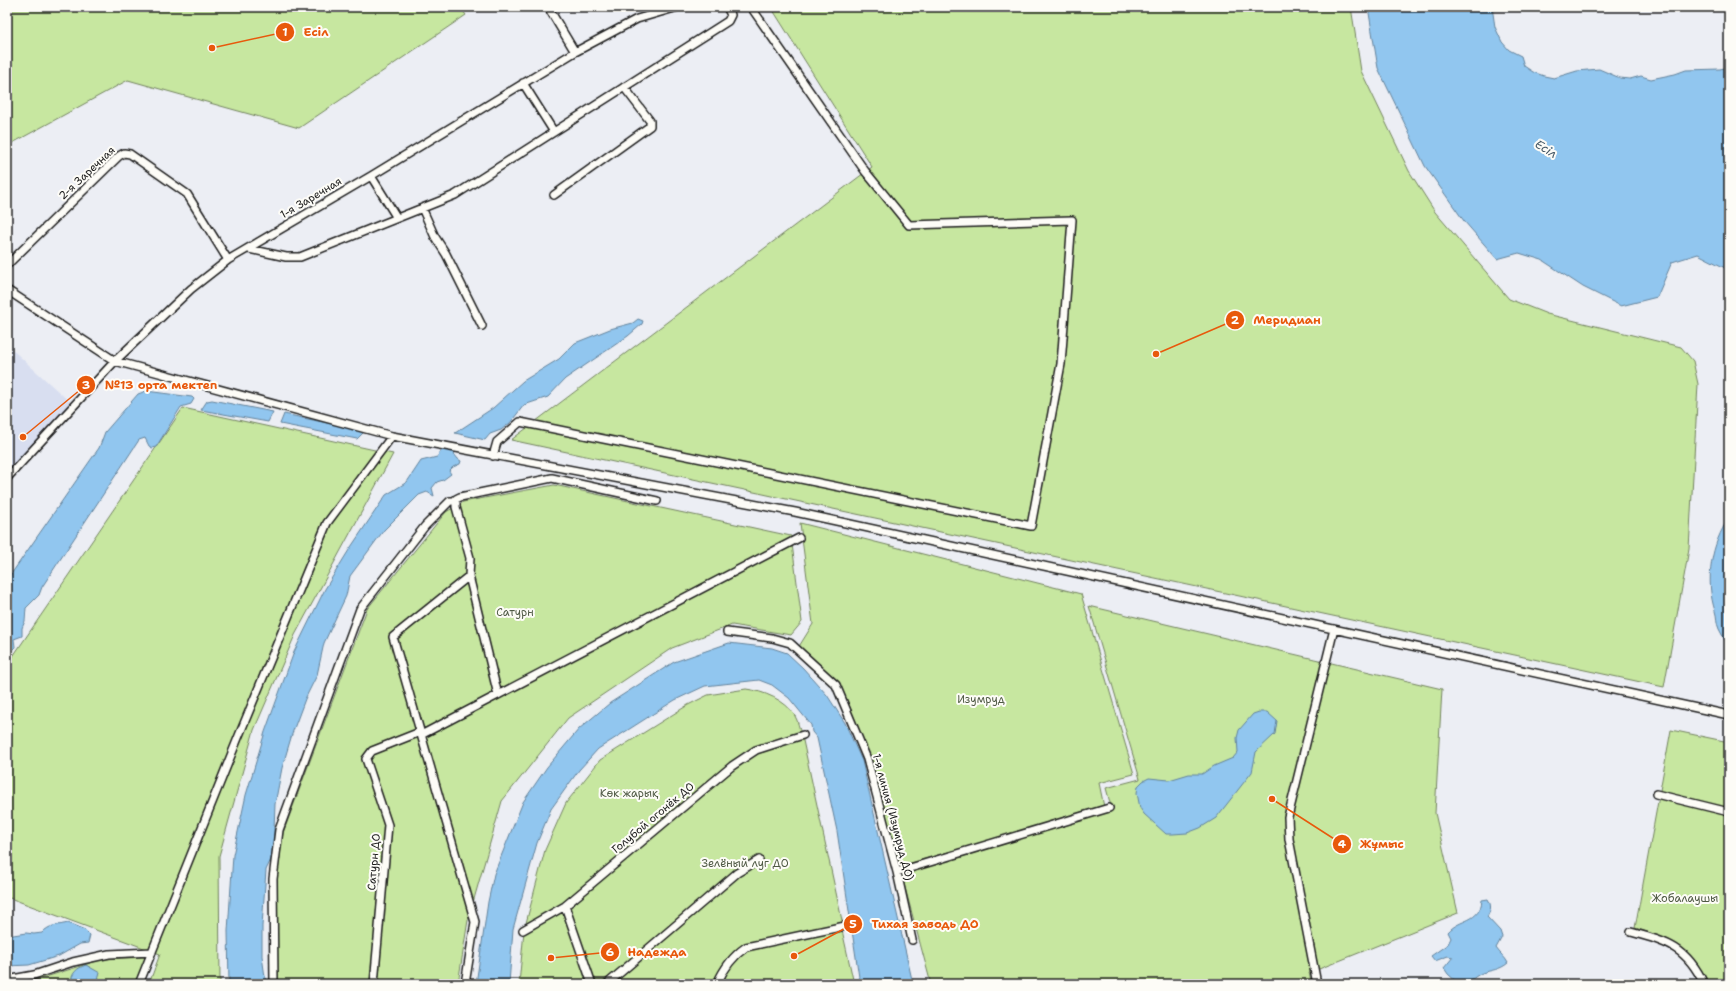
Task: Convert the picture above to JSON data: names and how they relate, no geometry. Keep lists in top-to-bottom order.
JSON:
{
  "streets": {
    "street": [
      "2-я Заречная",
      "1-я Заречная",
      "1-я линия (Изумруд ДО)",
      "Голубой огонёк ДО",
      "Сатурн ДО"
    ]
  },
  "crossings": [
    ["2-я Заречная", "1-я Заречная"]
  ],
  "water": ["Есіл"],
  "parks": [
    "Сатурн",
    "Изумруд",
    "Көк жарық",
    "Зелёный луг ДО",
    "Жобалаушы"
  ],
  "places": [
    "Есіл",
    "Меридиан",
    "№13 орта мектеп",
    "Жұмыс",
    "Тихая заводь ДО",
    "Надежда"
  ]
}
